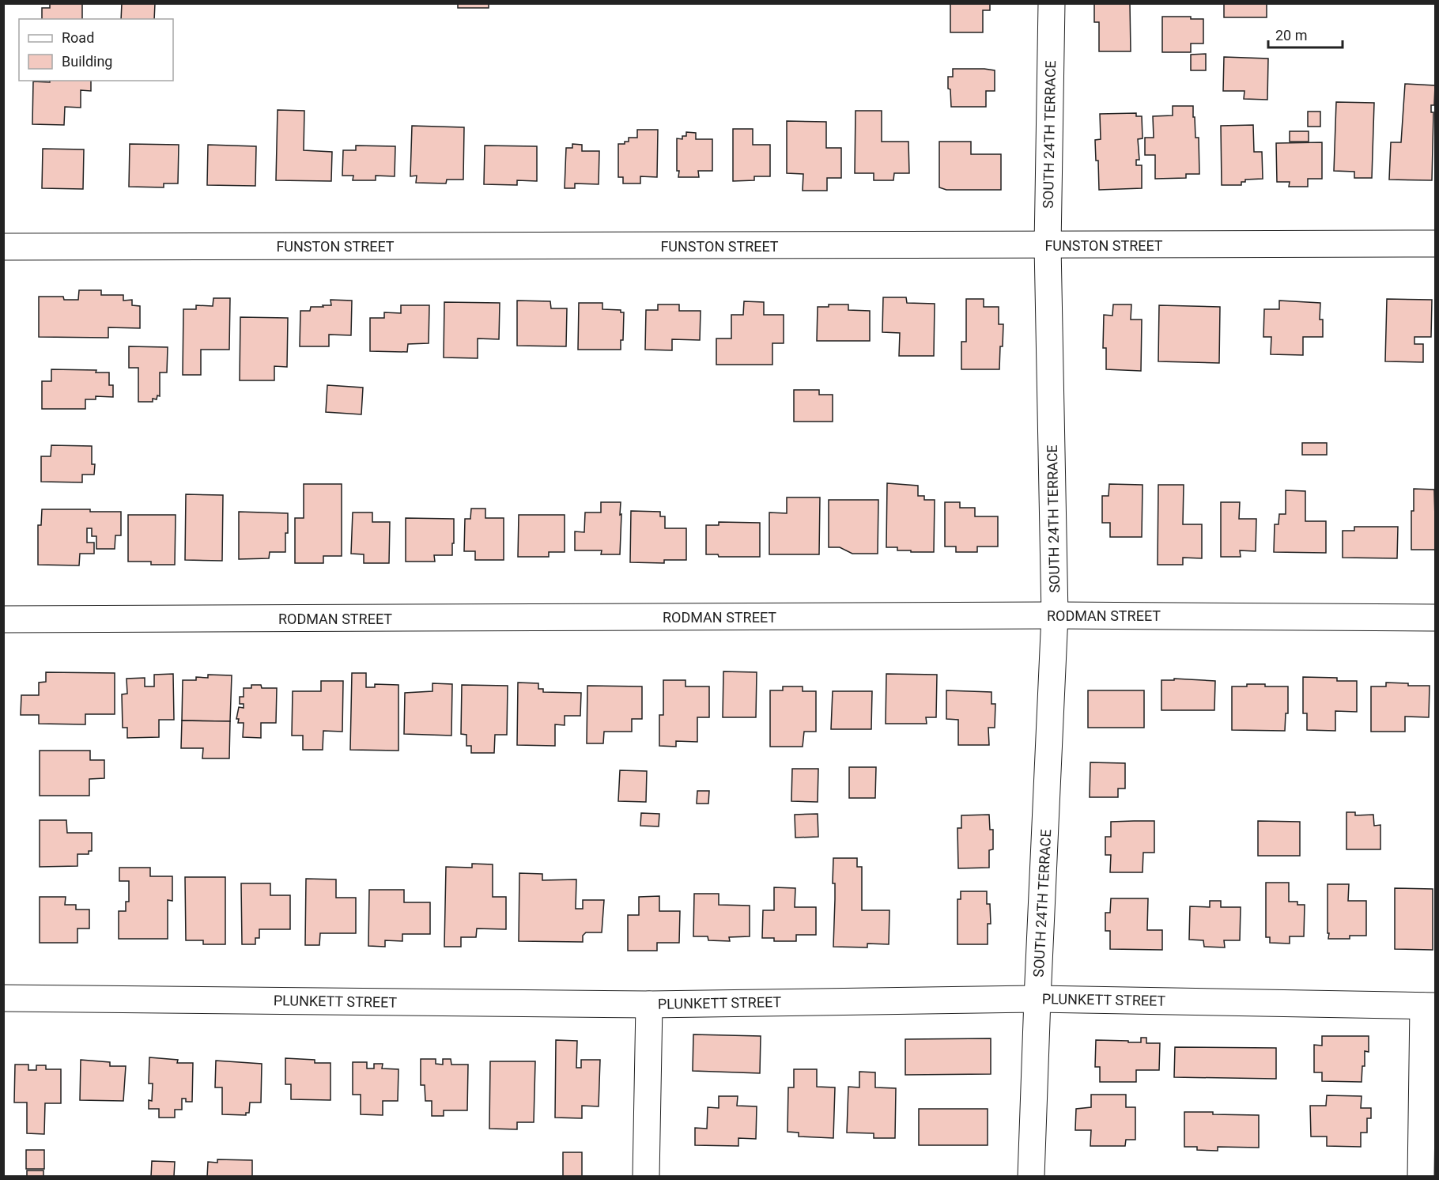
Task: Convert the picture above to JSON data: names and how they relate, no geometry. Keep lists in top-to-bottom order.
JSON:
{
  "streets": {
    "street": [
      "SOUTH 24TH TERRACE",
      "FUNSTON STREET",
      "RODMAN STREET",
      "PLUNKETT STREET"
    ]
  },
  "crossings": [
    ["SOUTH 24TH TERRACE", "FUNSTON STREET"],
    ["SOUTH 24TH TERRACE", "RODMAN STREET"],
    ["SOUTH 24TH TERRACE", "PLUNKETT STREET"]
  ],
  "legend": ["Road", "Building"],
  "scale_bar": "20 m"
}
